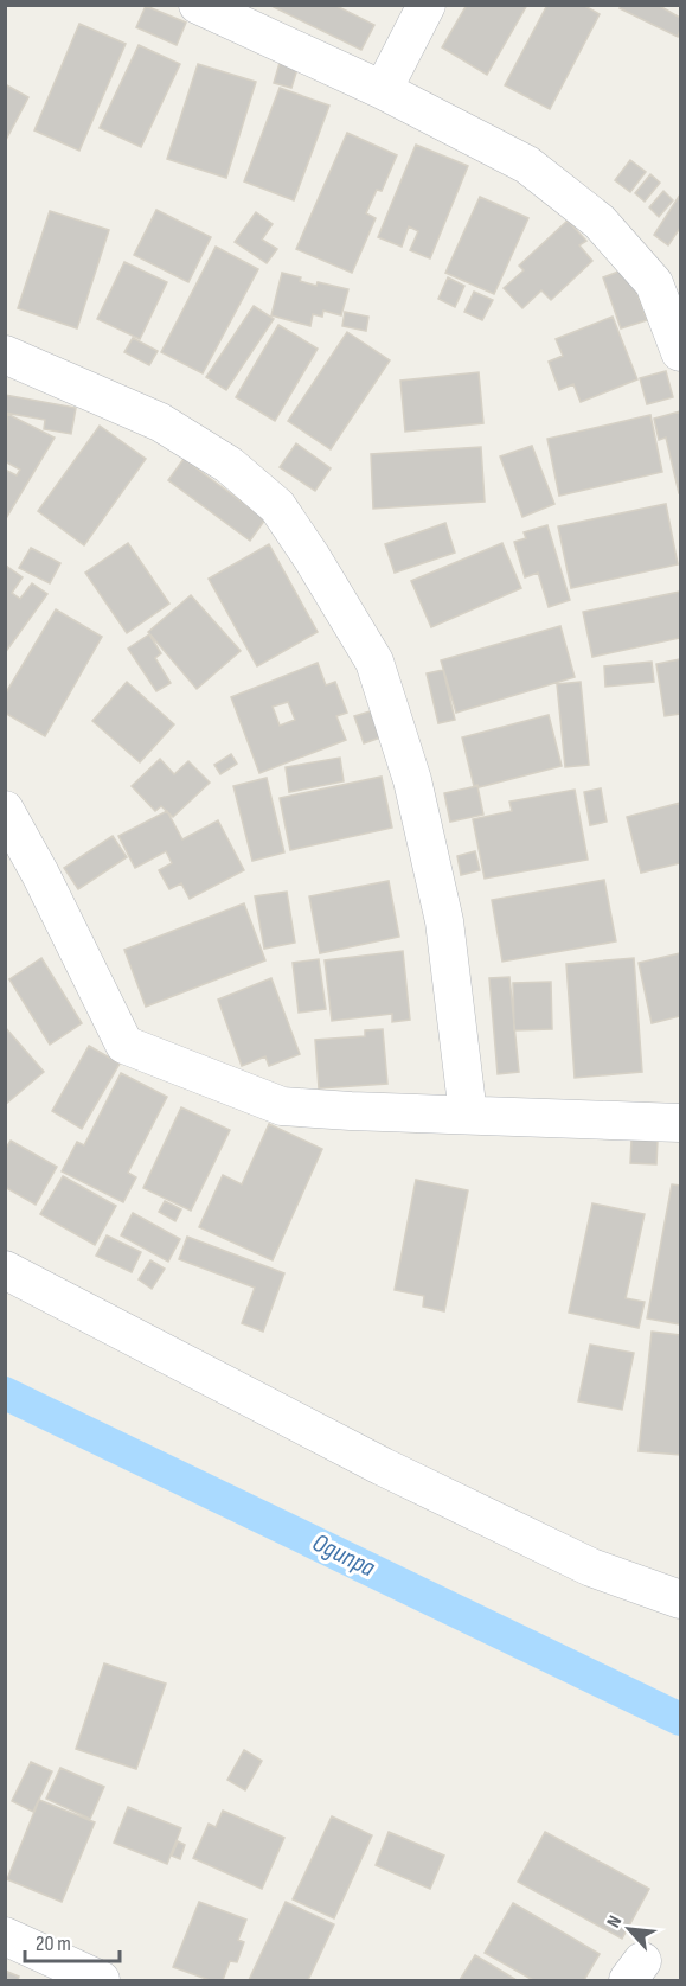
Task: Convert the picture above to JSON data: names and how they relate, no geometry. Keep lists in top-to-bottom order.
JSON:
{
  "water": ["Ogunpa"],
  "scale_bar": "20 m",
  "north": "top left"
}
